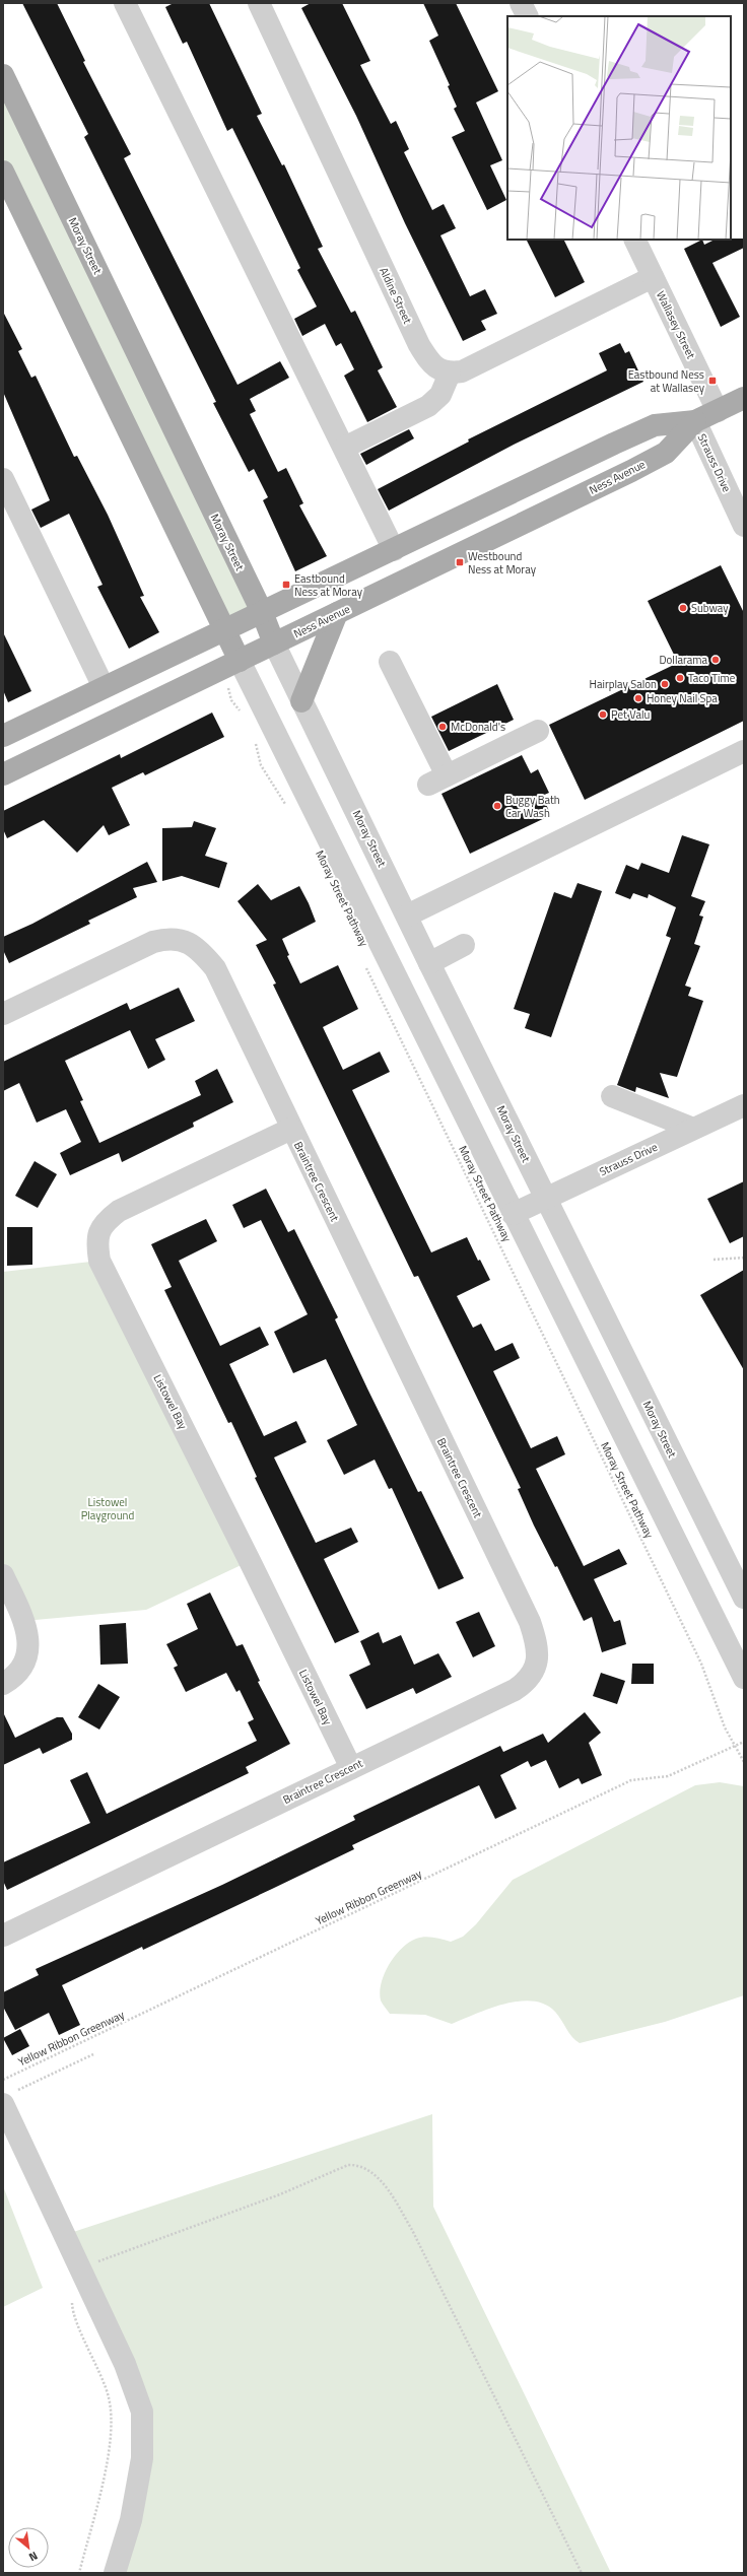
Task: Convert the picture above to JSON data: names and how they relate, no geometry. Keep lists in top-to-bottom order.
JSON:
{
  "streets": {
    "main road": ["Moray Street", "Ness Avenue"],
    "street": [
      "Aldine Street",
      "Wallasey Street",
      "Strauss Drive",
      "Braintree Crescent",
      "Listowel Bay"
    ],
    "path": ["Moray Street Pathway", "Yellow Ribbon Greenway"]
  },
  "crossings": [
    ["Moray Street", "Strauss Drive"],
    ["Moray Street", "Ness Avenue"],
    ["Wallasey Street", "Ness Avenue"],
    ["Strauss Drive", "Ness Avenue"],
    ["Moray Street Pathway", "Yellow Ribbon Greenway"],
    ["Braintree Crescent", "Listowel Bay"]
  ],
  "parks": ["Listowel Playground"],
  "places": {
    "transit": ["Eastbound Ness at Wallasey", "Westbound Ness at Moray", "Eastbound Ness at Moray"],
    "other": [
      "Subway",
      "Dollarama",
      "Taco Time",
      "Hairplay Salon",
      "Honey Nail Spa",
      "Pet Valu",
      "McDonald's",
      "Buggy Bath Car Wash"
    ]
  },
  "north": "bottom right"
}
